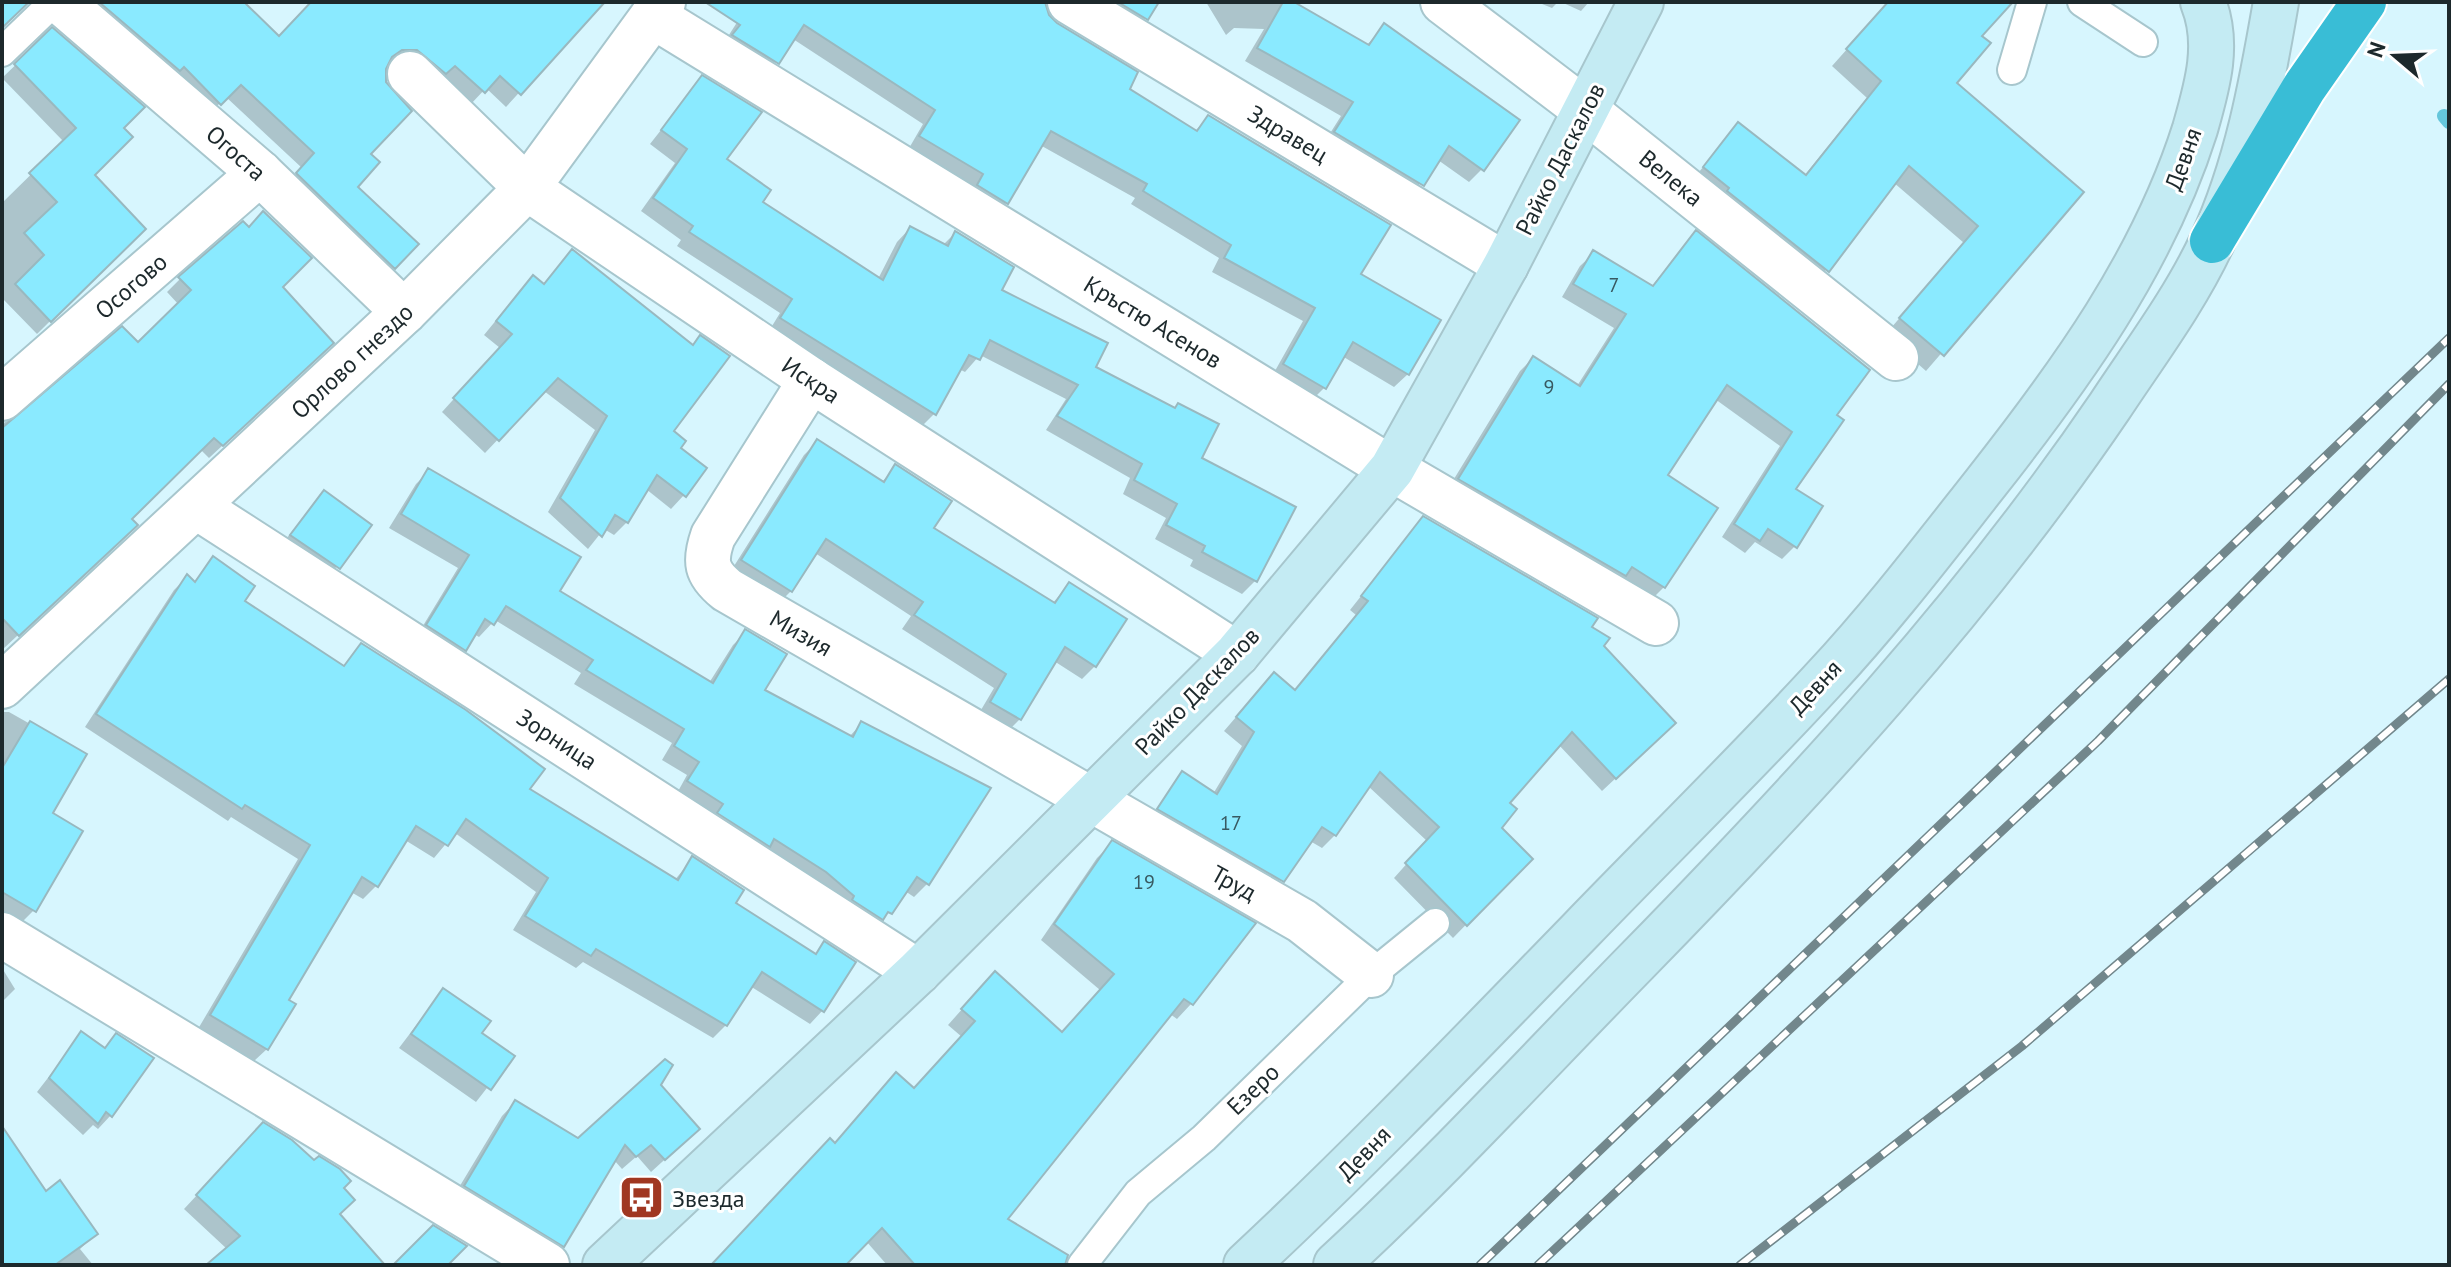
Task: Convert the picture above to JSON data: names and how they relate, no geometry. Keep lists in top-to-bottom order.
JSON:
{
  "streets": {
    "main road": ["Райко Даскалов", "Девня"],
    "street": [
      "Здравец",
      "Огоста",
      "Велека",
      "Осогово",
      "Кръстю Асенов",
      "Орлово гнездо",
      "Искра",
      "Мизия",
      "Зорница",
      "Труд"
    ],
    "lane": ["Езеро"]
  },
  "crossings": [
    ["Здравец", "Райко Даскалов"],
    ["Огоста", "Осогово"],
    ["Огоста", "Орлово гнездо"],
    ["Райко Даскалов", "Велека"],
    ["Райко Даскалов", "Кръстю Асенов"],
    ["Райко Даскалов", "Искра"],
    ["Райко Даскалов", "Мизия"],
    ["Райко Даскалов", "Зорница"],
    ["Райко Даскалов", "Труд"],
    ["Кръстю Асенов", "Орлово гнездо"],
    ["Орлово гнездо", "Искра"],
    ["Орлово гнездо", "Зорница"],
    ["Искра", "Мизия"],
    ["Мизия", "Труд"],
    ["Труд", "Езеро"]
  ],
  "places": {
    "bus stop": ["Звезда"]
  },
  "house_numbers": [
    "7",
    "9",
    "17",
    "19"
  ],
  "north": "left"
}
